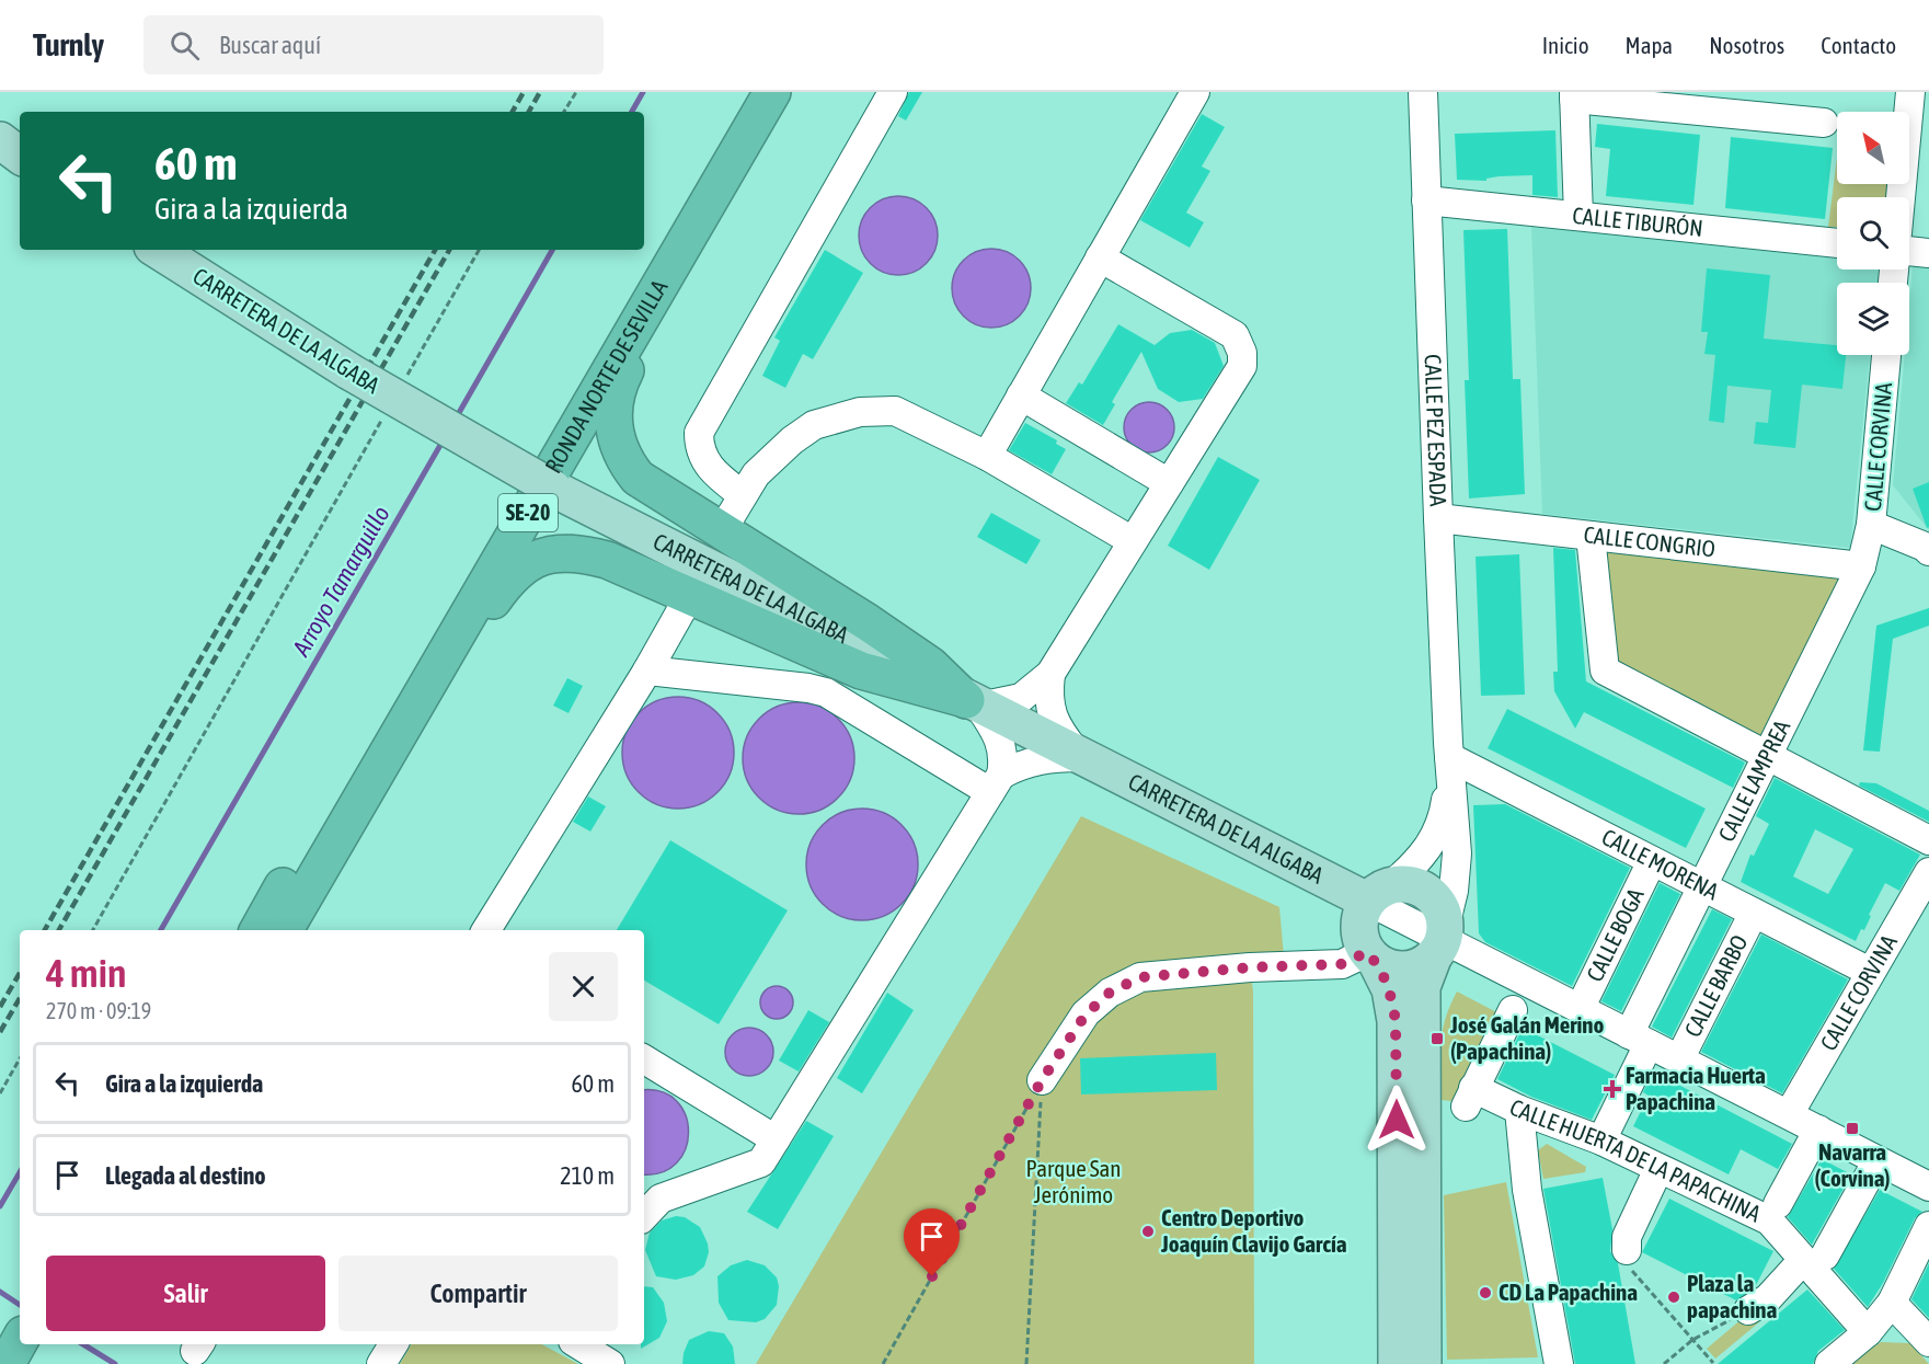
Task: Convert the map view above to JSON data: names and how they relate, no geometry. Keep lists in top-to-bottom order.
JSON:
{
  "streets": {
    "highway": ["RONDA NORTE DE SEVILLA", "SE-20"],
    "main road": ["CARRETERA DE LA ALGABA"],
    "street": [
      "CALLE TIBURÓN",
      "CALLE PEZ ESPADA",
      "CALLE CORVINA",
      "CALLE CONGRIO",
      "CALLE LAMPREA",
      "CALLE MORENA",
      "CALLE BOGA",
      "CALLE BARBO",
      "CALLE HUERTA DE LA PAPACHINA"
    ]
  },
  "crossings": [
    ["CALLE TIBURÓN", "CALLE PEZ ESPADA"],
    ["CARRETERA DE LA ALGABA", "CALLE PEZ ESPADA"],
    ["CALLE PEZ ESPADA", "CALLE CONGRIO"],
    ["CALLE PEZ ESPADA", "CALLE MORENA"],
    ["CALLE CORVINA", "CALLE LAMPREA"],
    ["CALLE CORVINA", "CALLE MORENA"],
    ["CALLE CONGRIO", "CALLE LAMPREA"],
    ["CALLE LAMPREA", "CALLE MORENA"],
    ["CALLE LAMPREA", "CALLE HUERTA DE LA PAPACHINA"],
    ["CALLE MORENA", "CALLE BOGA"],
    ["CALLE MORENA", "CALLE BARBO"]
  ],
  "water": ["Arroyo Tamarguillo"],
  "parks": ["Parque San Jerónimo"],
  "places": {
    "transit": ["José Galán Merino (Papachina)", "Navarra (Corvina)"],
    "health": ["Farmacia Huerta Papachina"],
    "other": ["Centro Deportivo Joaquín Clavijo García", "CD La Papachina", "Plaza la papachina"]
  },
  "north": "top left",
  "page": {
    "header": "Turnly",
    "search": "Buscar aquí",
    "nav": [
      "Inicio",
      "Mapa",
      "Nosotros",
      "Contacto"
    ],
    "turn": ["60 m", "Gira a la izquierda"],
    "heading": ["4 min", "270 m · 09:19"],
    "list": [
      {
        "name": "Gira a la izquierda",
        "value": "60 m"
      },
      {
        "name": "Llegada al destino",
        "value": "210 m"
      }
    ],
    "buttons": ["Salir", "Compartir"]
  }
}
